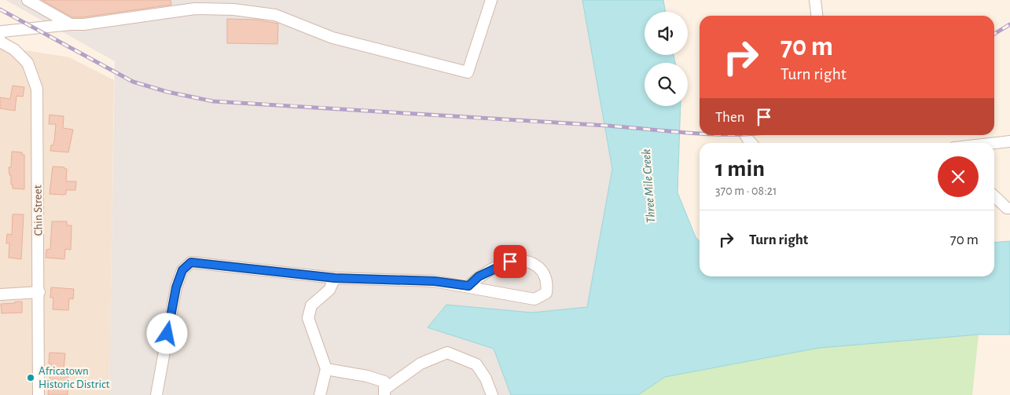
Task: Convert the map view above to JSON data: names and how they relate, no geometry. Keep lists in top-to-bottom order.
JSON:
{
  "streets": {
    "street": ["Chin Street"]
  },
  "water": ["Three Mile Creek"],
  "places": ["Africatown Historic District"],
  "page": {
    "turn": ["70 m", "Turn right"],
    "then": "Then",
    "heading": ["1 min", "370 m · 08:21"],
    "list": [
      {
        "name": "Turn right",
        "value": "70 m"
      }
    ]
  }
}
